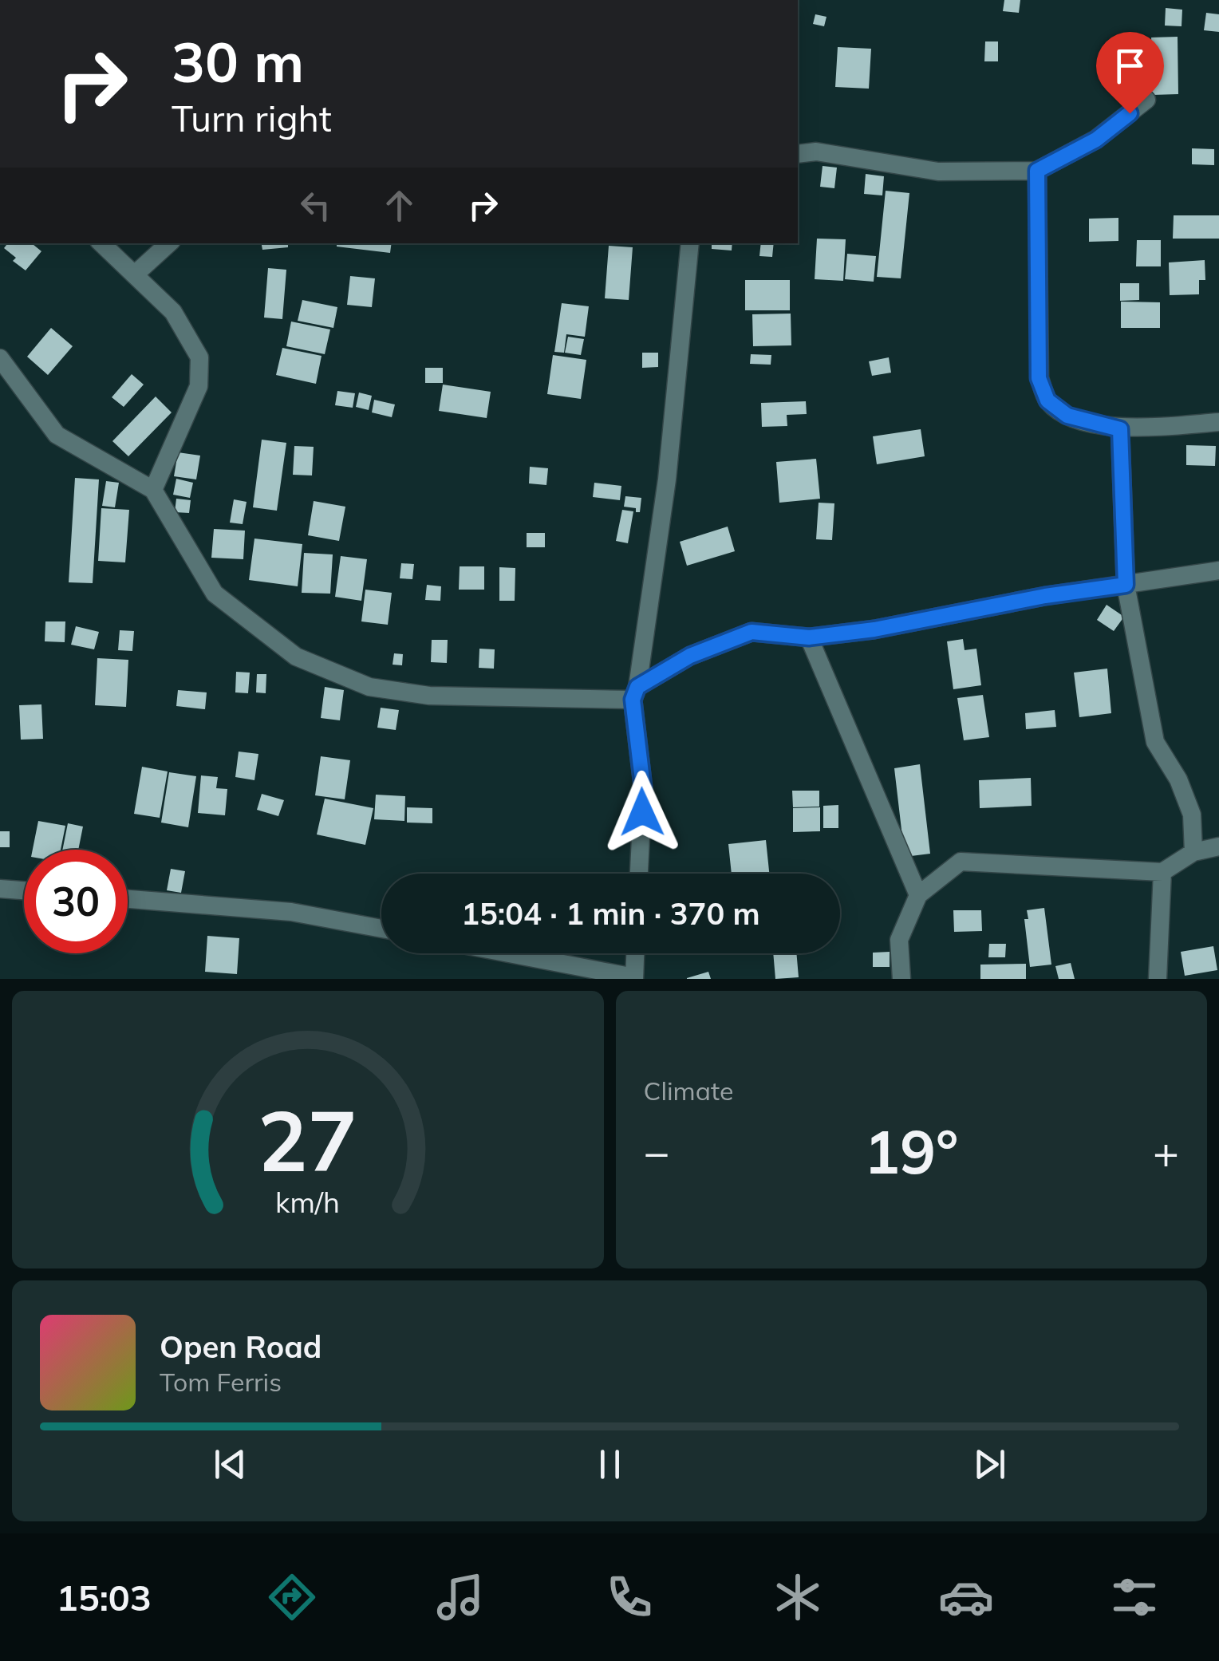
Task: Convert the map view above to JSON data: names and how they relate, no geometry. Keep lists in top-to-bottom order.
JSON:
{
  "page": {
    "turn": ["30 m", "Turn right"],
    "limit": "30",
    "trip": "15:04 · 1 min · 370 m",
    "tile": "Climate",
    "heat": ["−", "19°", "+"],
    "song": ["Open Road", "Tom Ferris"],
    "tabs": "15:03",
    "gauge": ["27", "km/h"]
  }
}
